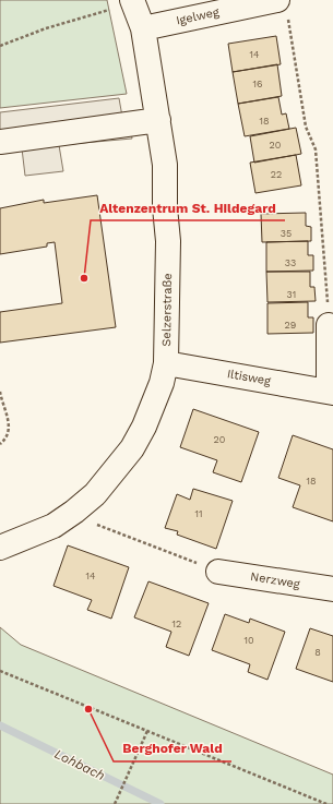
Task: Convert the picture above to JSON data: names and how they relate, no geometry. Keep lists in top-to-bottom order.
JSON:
{
  "streets": {
    "street": [
      "Igelweg",
      "Selzerstraße",
      "Iltisweg",
      "Nerzweg"
    ]
  },
  "crossings": [
    ["Igelweg", "Selzerstraße"],
    ["Selzerstraße", "Iltisweg"]
  ],
  "water": ["Lohbach"],
  "places": ["Altenzentrum St. Hildegard", "Berghofer Wald"],
  "house_numbers": [
    "14",
    "16",
    "18",
    "20",
    "22",
    "35",
    "33",
    "31",
    "29",
    "20",
    "18",
    "11",
    "14",
    "12",
    "10",
    "8"
  ]
}
